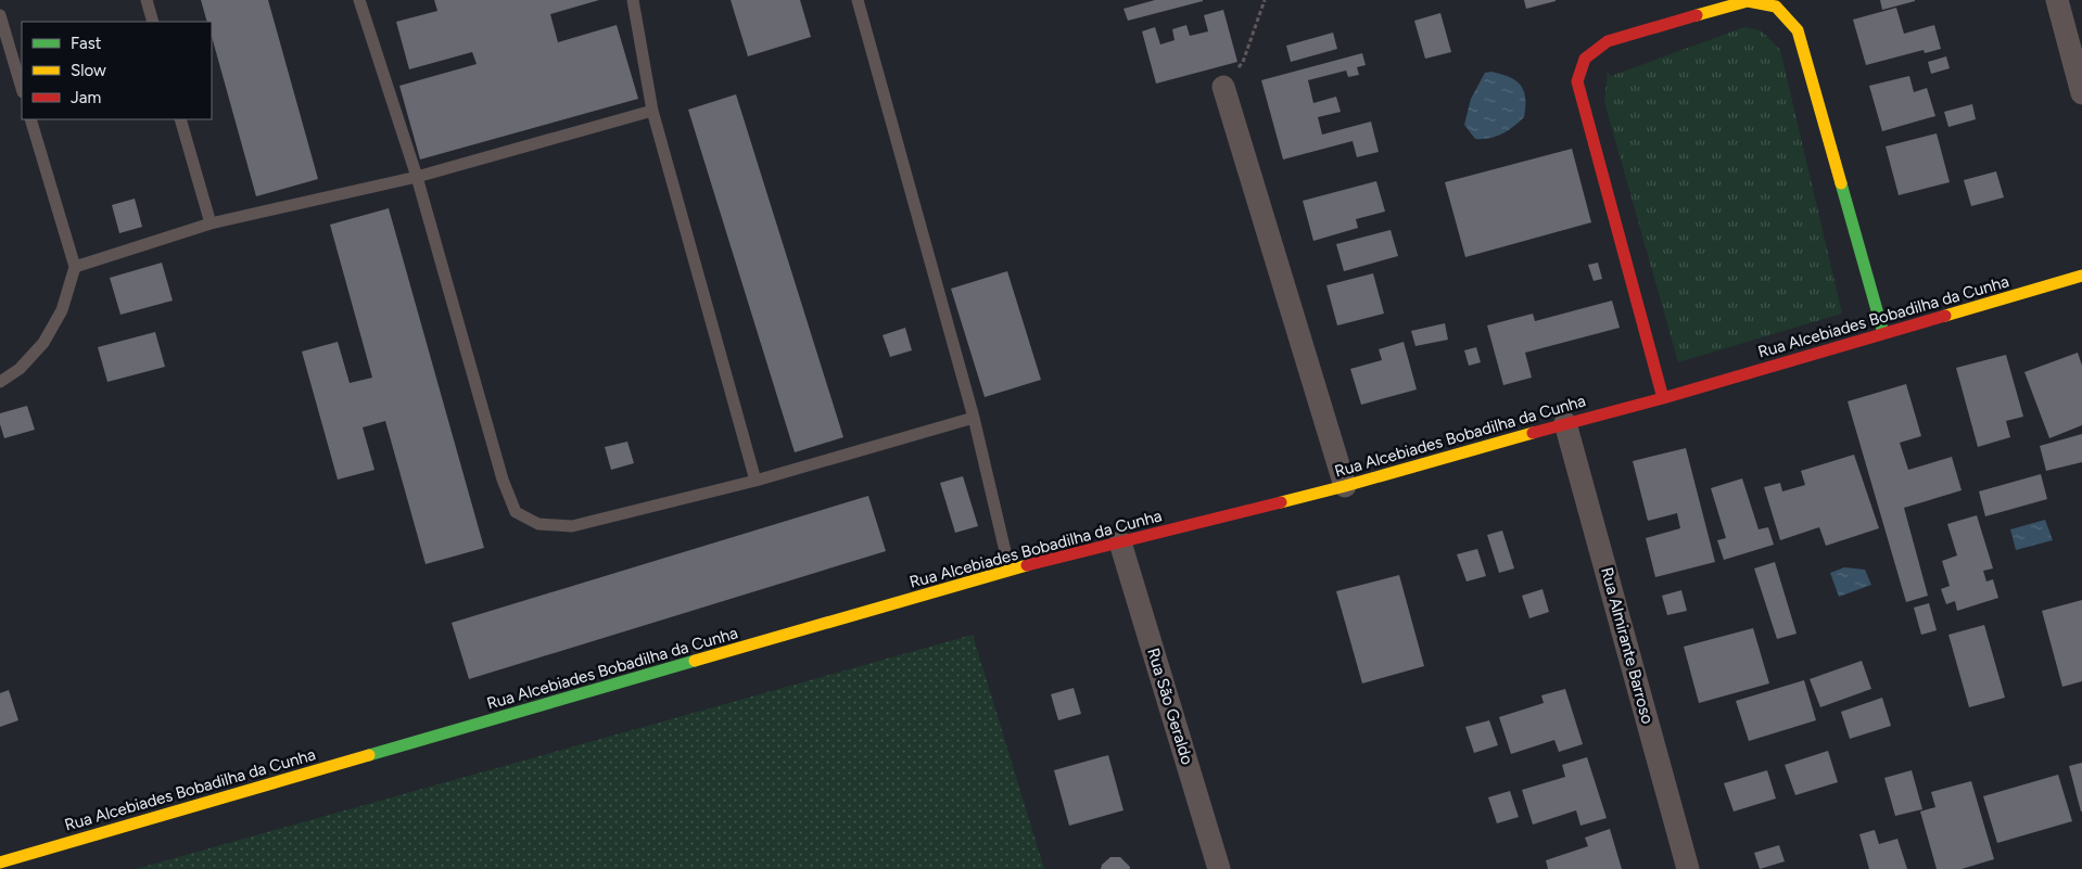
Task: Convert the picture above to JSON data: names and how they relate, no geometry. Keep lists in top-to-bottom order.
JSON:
{
  "streets": {
    "street": ["Rua Alcebiades Bobadilha da Cunha", "Rua Almirante Barroso", "Rua São Geraldo"]
  },
  "crossings": [
    ["Rua Alcebiades Bobadilha da Cunha", "Rua Almirante Barroso"],
    ["Rua Alcebiades Bobadilha da Cunha", "Rua São Geraldo"]
  ],
  "legend": ["Fast", "Slow", "Jam"]
}
